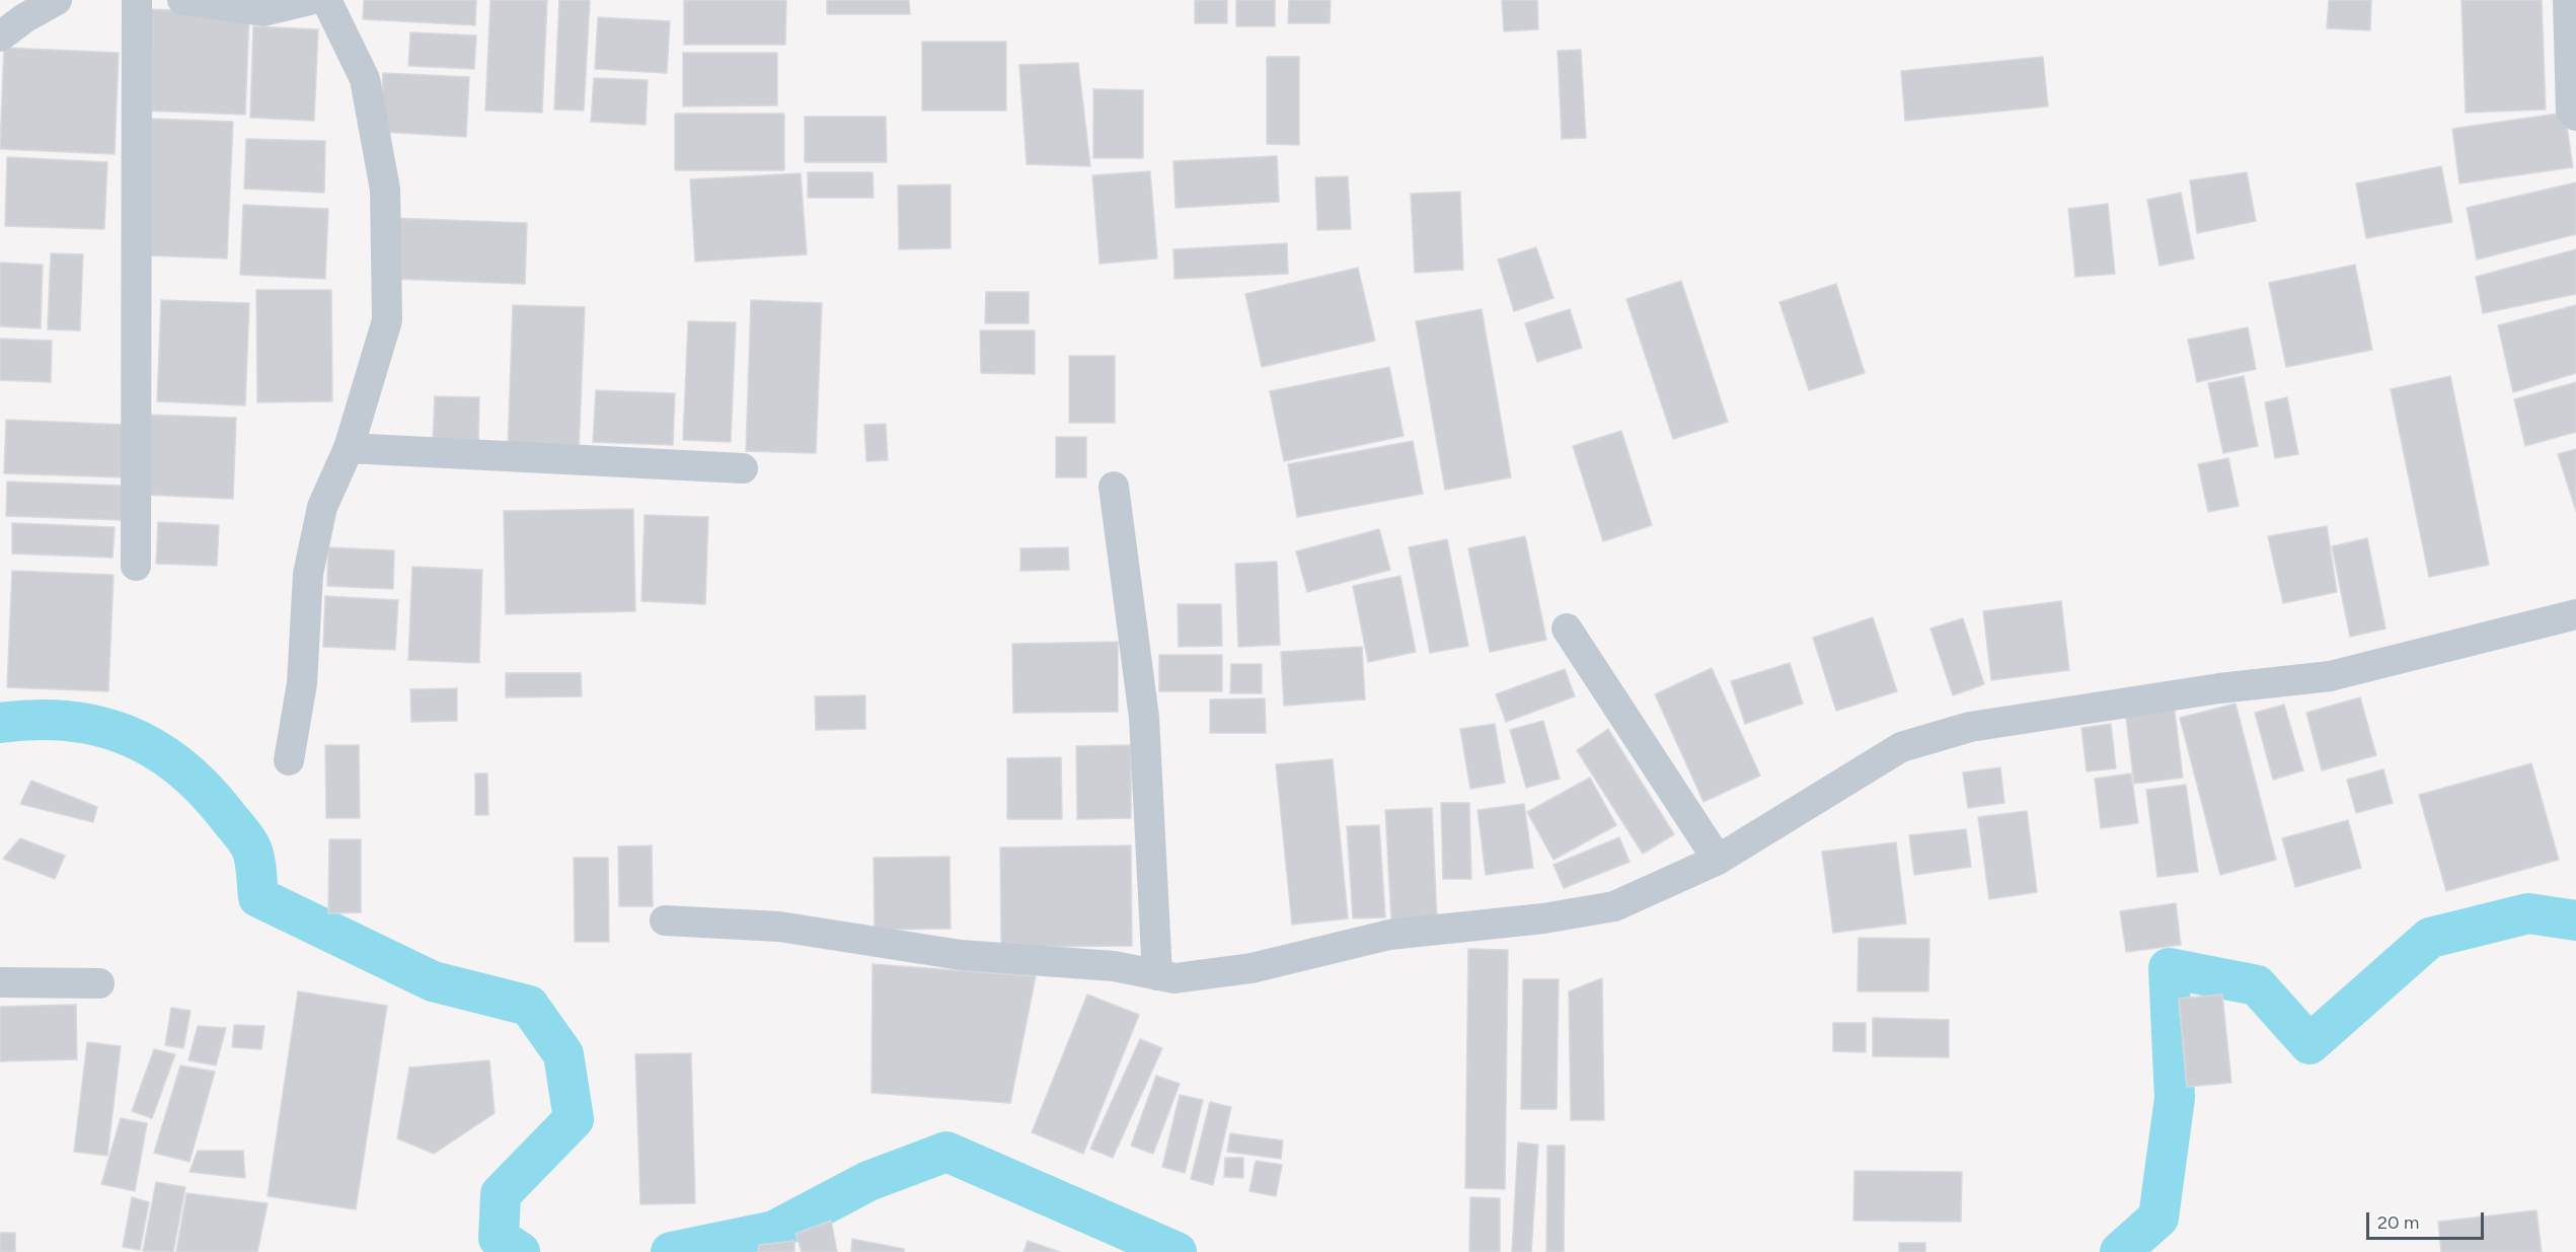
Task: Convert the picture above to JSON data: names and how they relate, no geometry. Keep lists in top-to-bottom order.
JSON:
{
  "scale_bar": "20 m"
}
